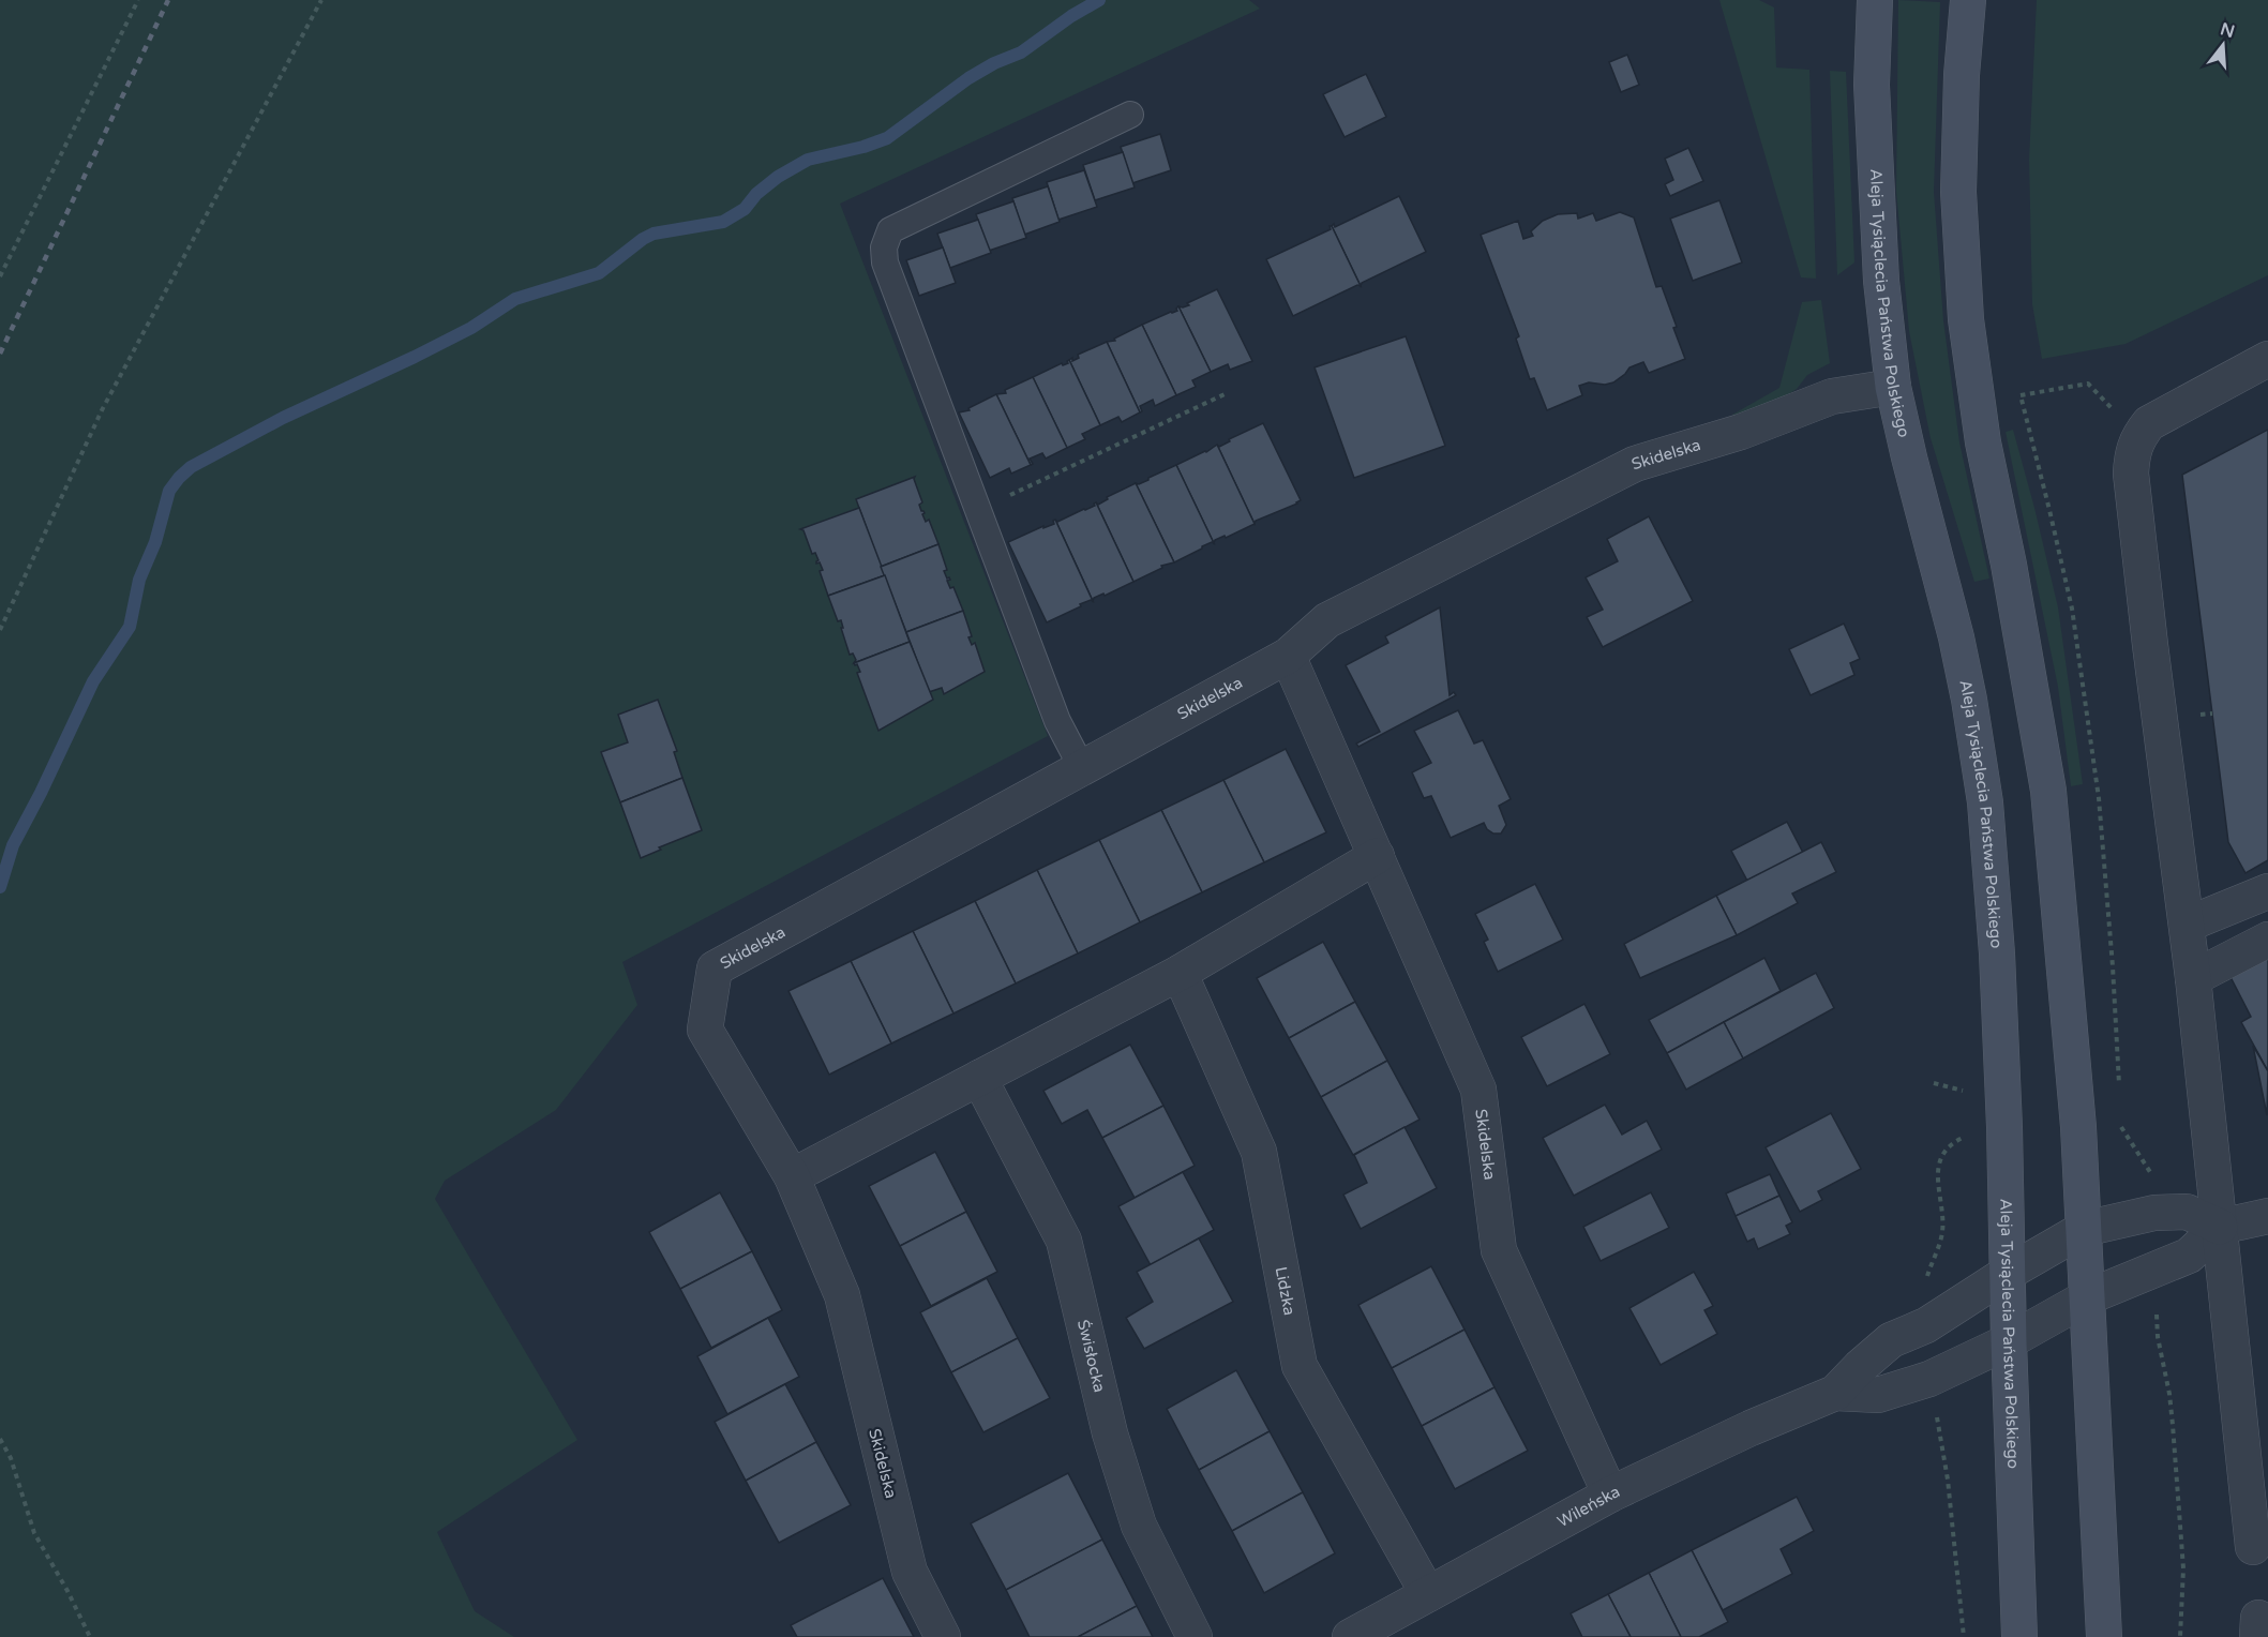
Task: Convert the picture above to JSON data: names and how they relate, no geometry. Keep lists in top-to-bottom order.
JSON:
{
  "streets": {
    "main road": ["Aleja Tysiąclecia Państwa Polskiego"],
    "street": [
      "Skidelska",
      "Lidzka",
      "Świsłocka",
      "Wileńska"
    ]
  },
  "crossings": [
    ["Aleja Tysiąclecia Państwa Polskiego", "Skidelska"],
    ["Aleja Tysiąclecia Państwa Polskiego", "Wileńska"],
    ["Skidelska", "Wileńska"],
    ["Lidzka", "Wileńska"]
  ],
  "north": "top"
}
